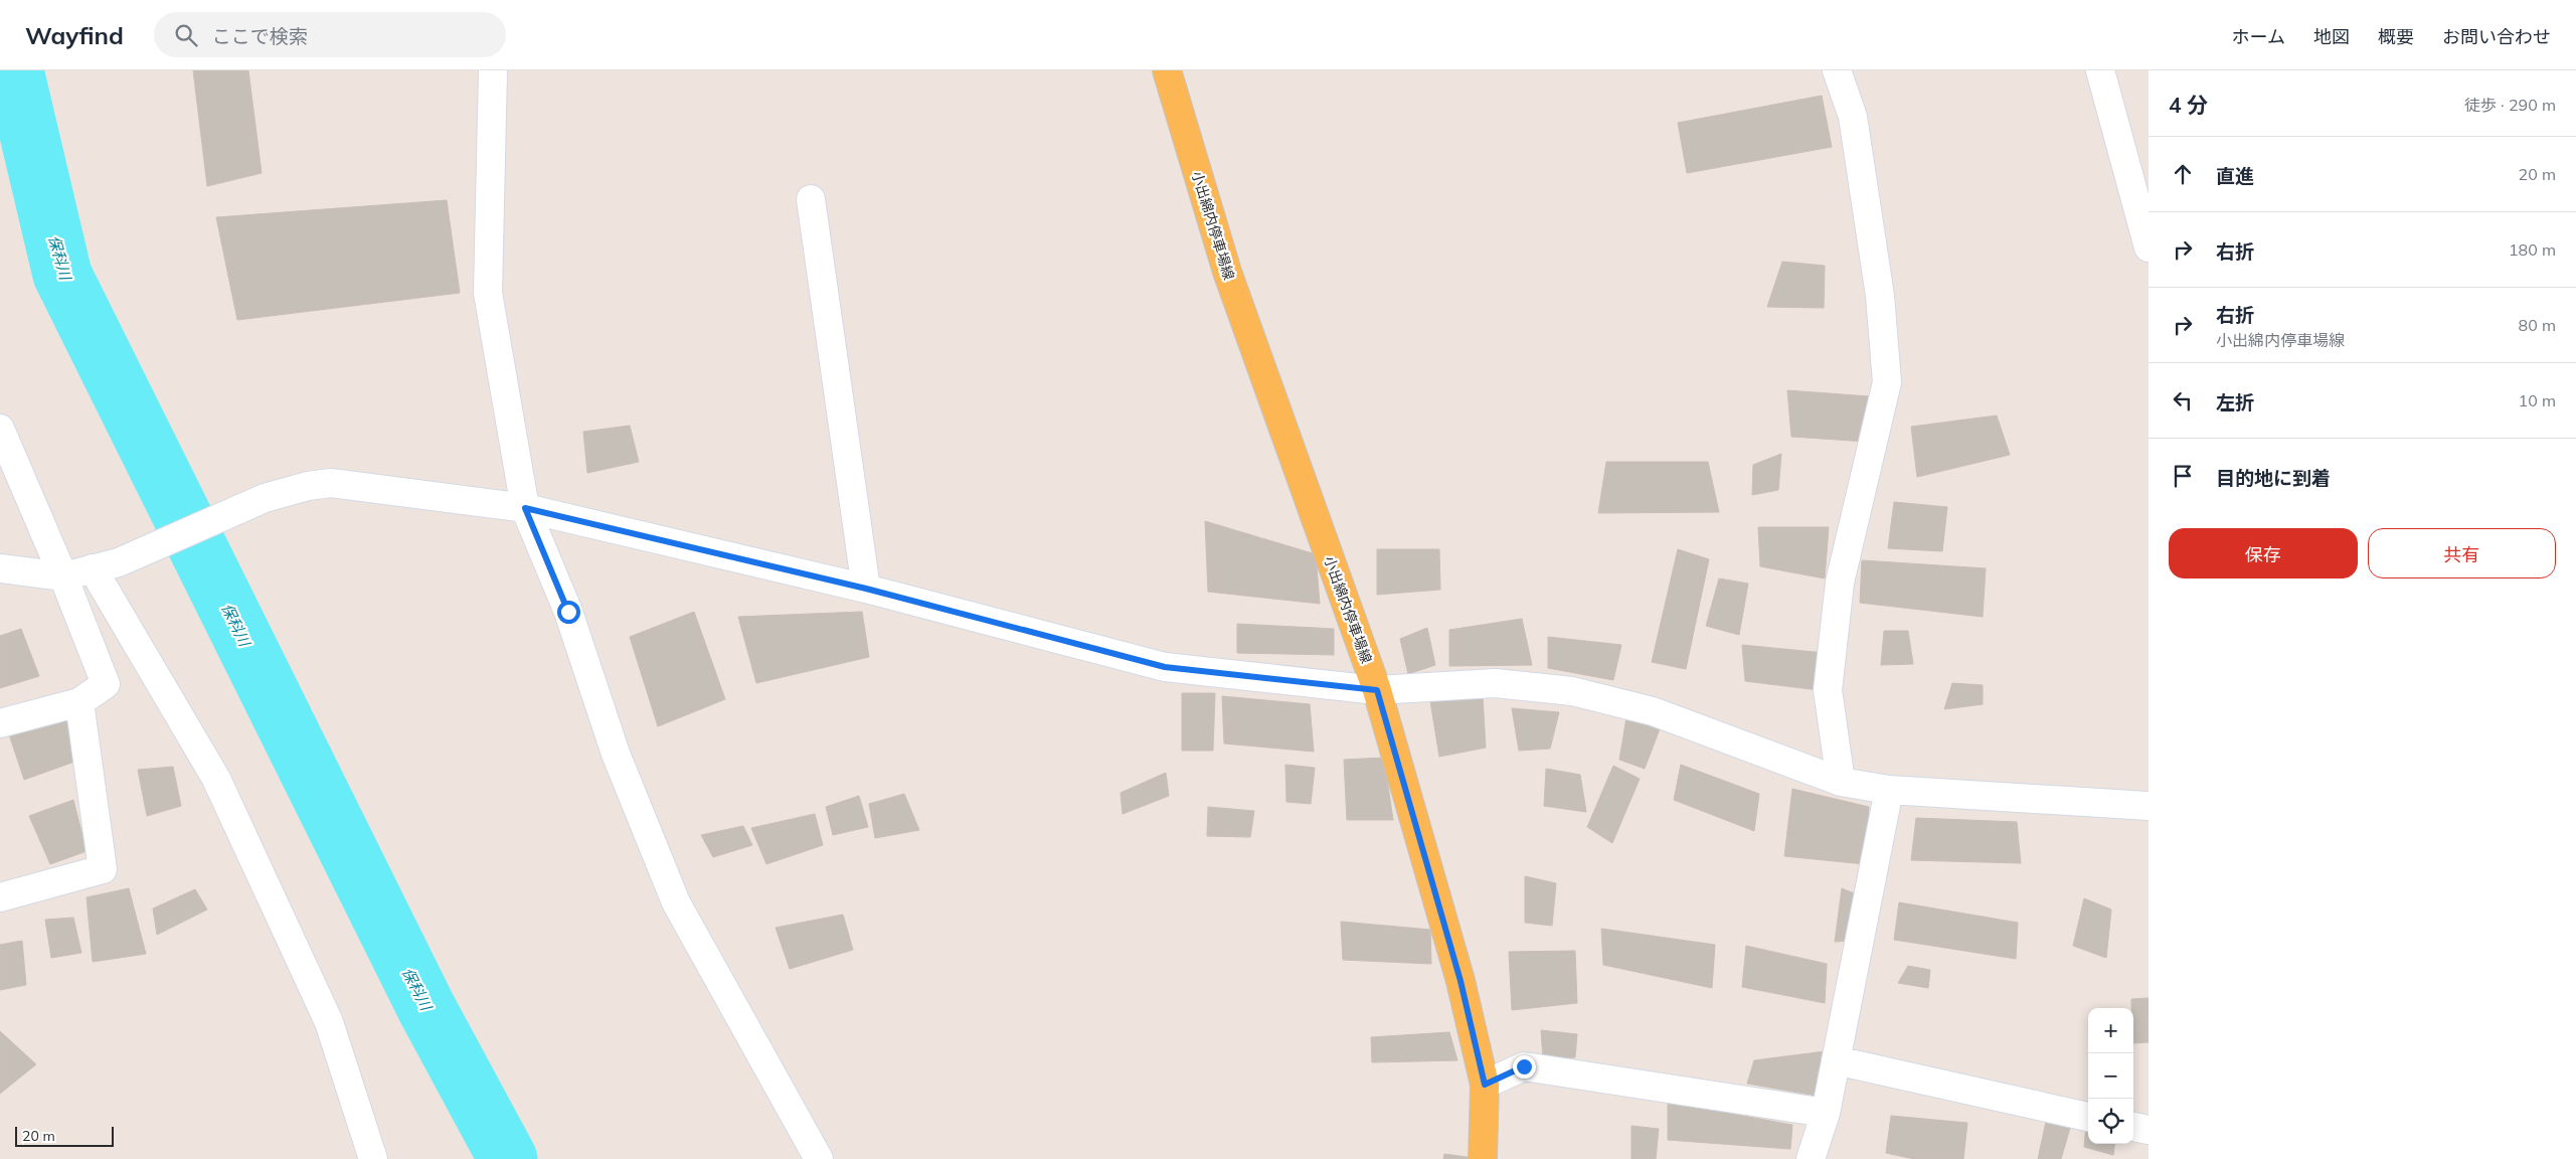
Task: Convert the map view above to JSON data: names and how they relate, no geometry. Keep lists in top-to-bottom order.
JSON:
{
  "streets": {
    "main road": ["小出綿内停車場線"]
  },
  "water": ["保科川"],
  "scale_bar": "20 m",
  "page": {
    "header": "Wayfind",
    "search": "ここで検索",
    "nav": [
      "ホーム",
      "地図",
      "概要",
      "お問い合わせ"
    ],
    "heading": ["4 分", "徒歩 · 290 m"],
    "list": [
      ["直進", "20 m"],
      ["右折", "180 m"],
      ["右折", "小出綿内停車場線", "80 m"],
      ["左折", "10 m"],
      "目的地に到着"
    ],
    "buttons": ["保存", "共有"],
    "map_buttons": ["+", "−"],
    "scale": "20 m"
  }
}
